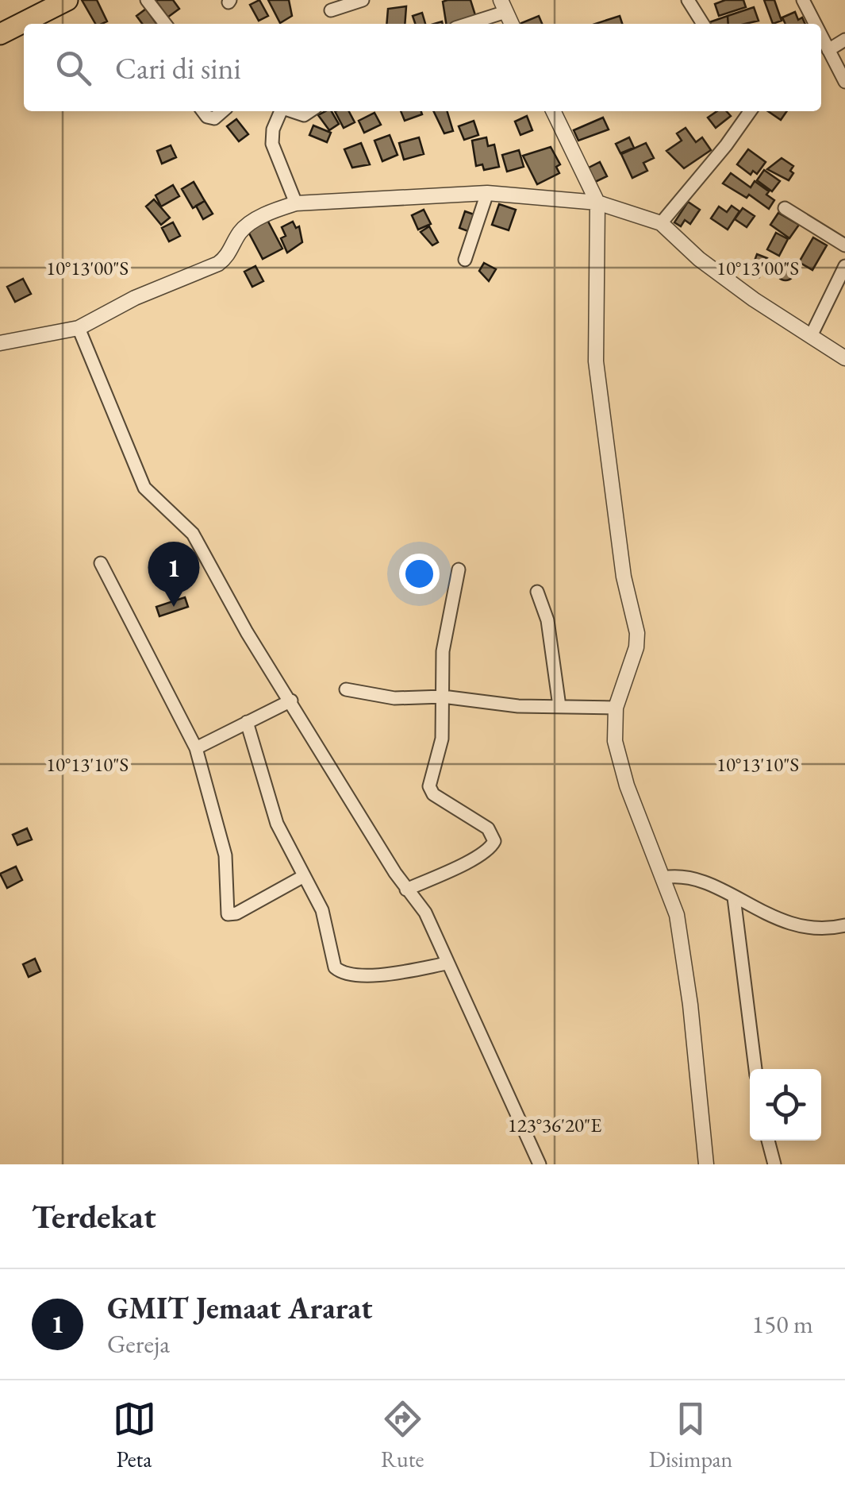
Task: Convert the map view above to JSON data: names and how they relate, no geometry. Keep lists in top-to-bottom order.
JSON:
{
  "page": {
    "search": "Cari di sini",
    "pins": "1",
    "heading": "Terdekat",
    "list": [
      {
        "mark": "1",
        "name": "GMIT Jemaat Ararat",
        "note": "Gereja",
        "value": "150 m"
      }
    ],
    "nav": ["Peta", "Rute", "Disimpan"]
  },
  "coordinates": ["10°13'00\"S", "10°13'10\"S", "123°36'20\"E"]
}
